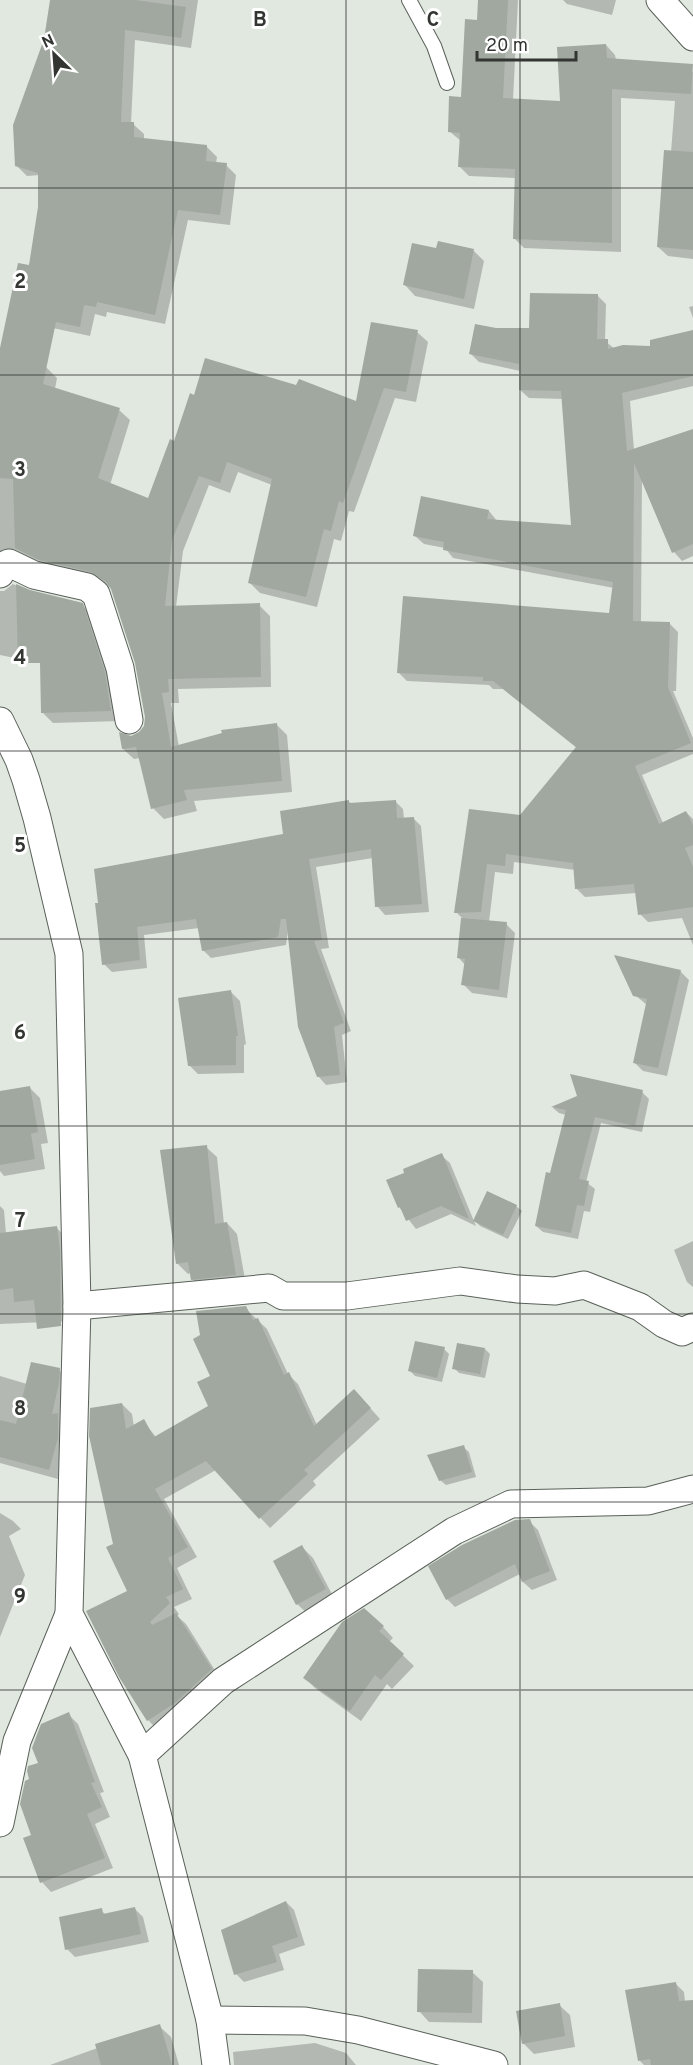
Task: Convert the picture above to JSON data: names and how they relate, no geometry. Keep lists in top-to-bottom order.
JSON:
{
  "scale_bar": "20 m",
  "north": "top left",
  "grid": {
    "columns": ["B", "C"],
    "rows": [
      "2",
      "3",
      "4",
      "5",
      "6",
      "7",
      "8",
      "9"
    ]
  }
}
